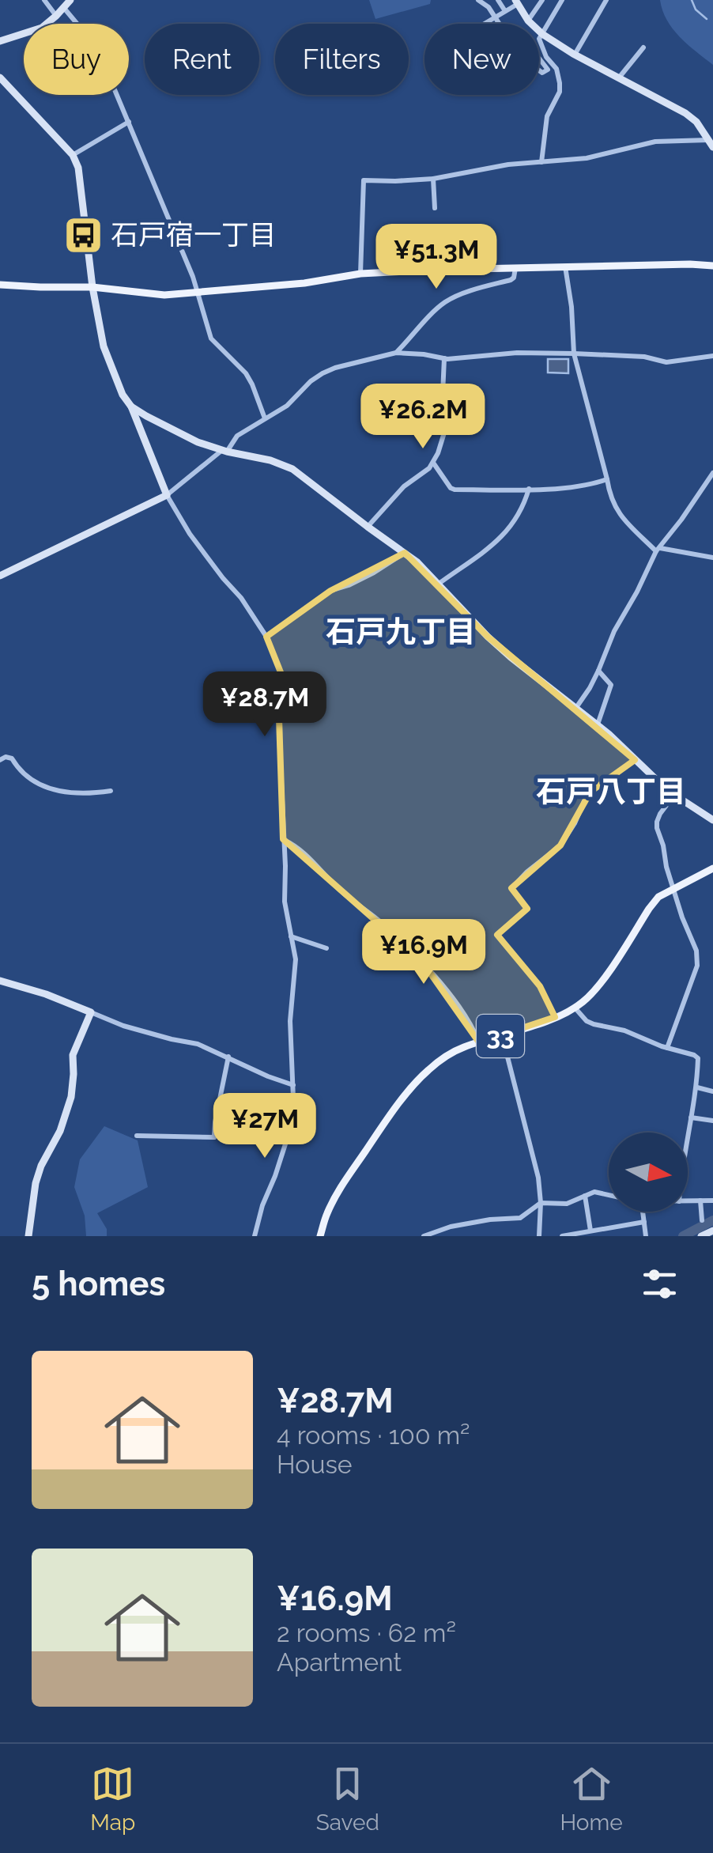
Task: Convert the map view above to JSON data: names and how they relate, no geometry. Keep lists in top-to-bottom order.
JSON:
{
  "streets": {
    "main road": ["33"]
  },
  "districts": ["石戸九丁目", "石戸八丁目"],
  "places": {
    "bus stop": ["石戸宿一丁目"]
  },
  "north": "right",
  "page": {
    "chip": [
      "Buy",
      "Rent",
      "Filters",
      "New"
    ],
    "price": [
      "¥51.3M",
      "¥26.2M",
      "¥28.7M",
      "¥16.9M",
      "¥27M"
    ],
    "heading": "5 homes",
    "list": [
      {
        "name": "¥28.7M",
        "note": "4 rooms · 100 m² · House"
      },
      {
        "name": "¥16.9M",
        "note": "2 rooms · 62 m² · Apartment"
      }
    ],
    "tabs": ["Map", "Saved", "Home"]
  }
}
